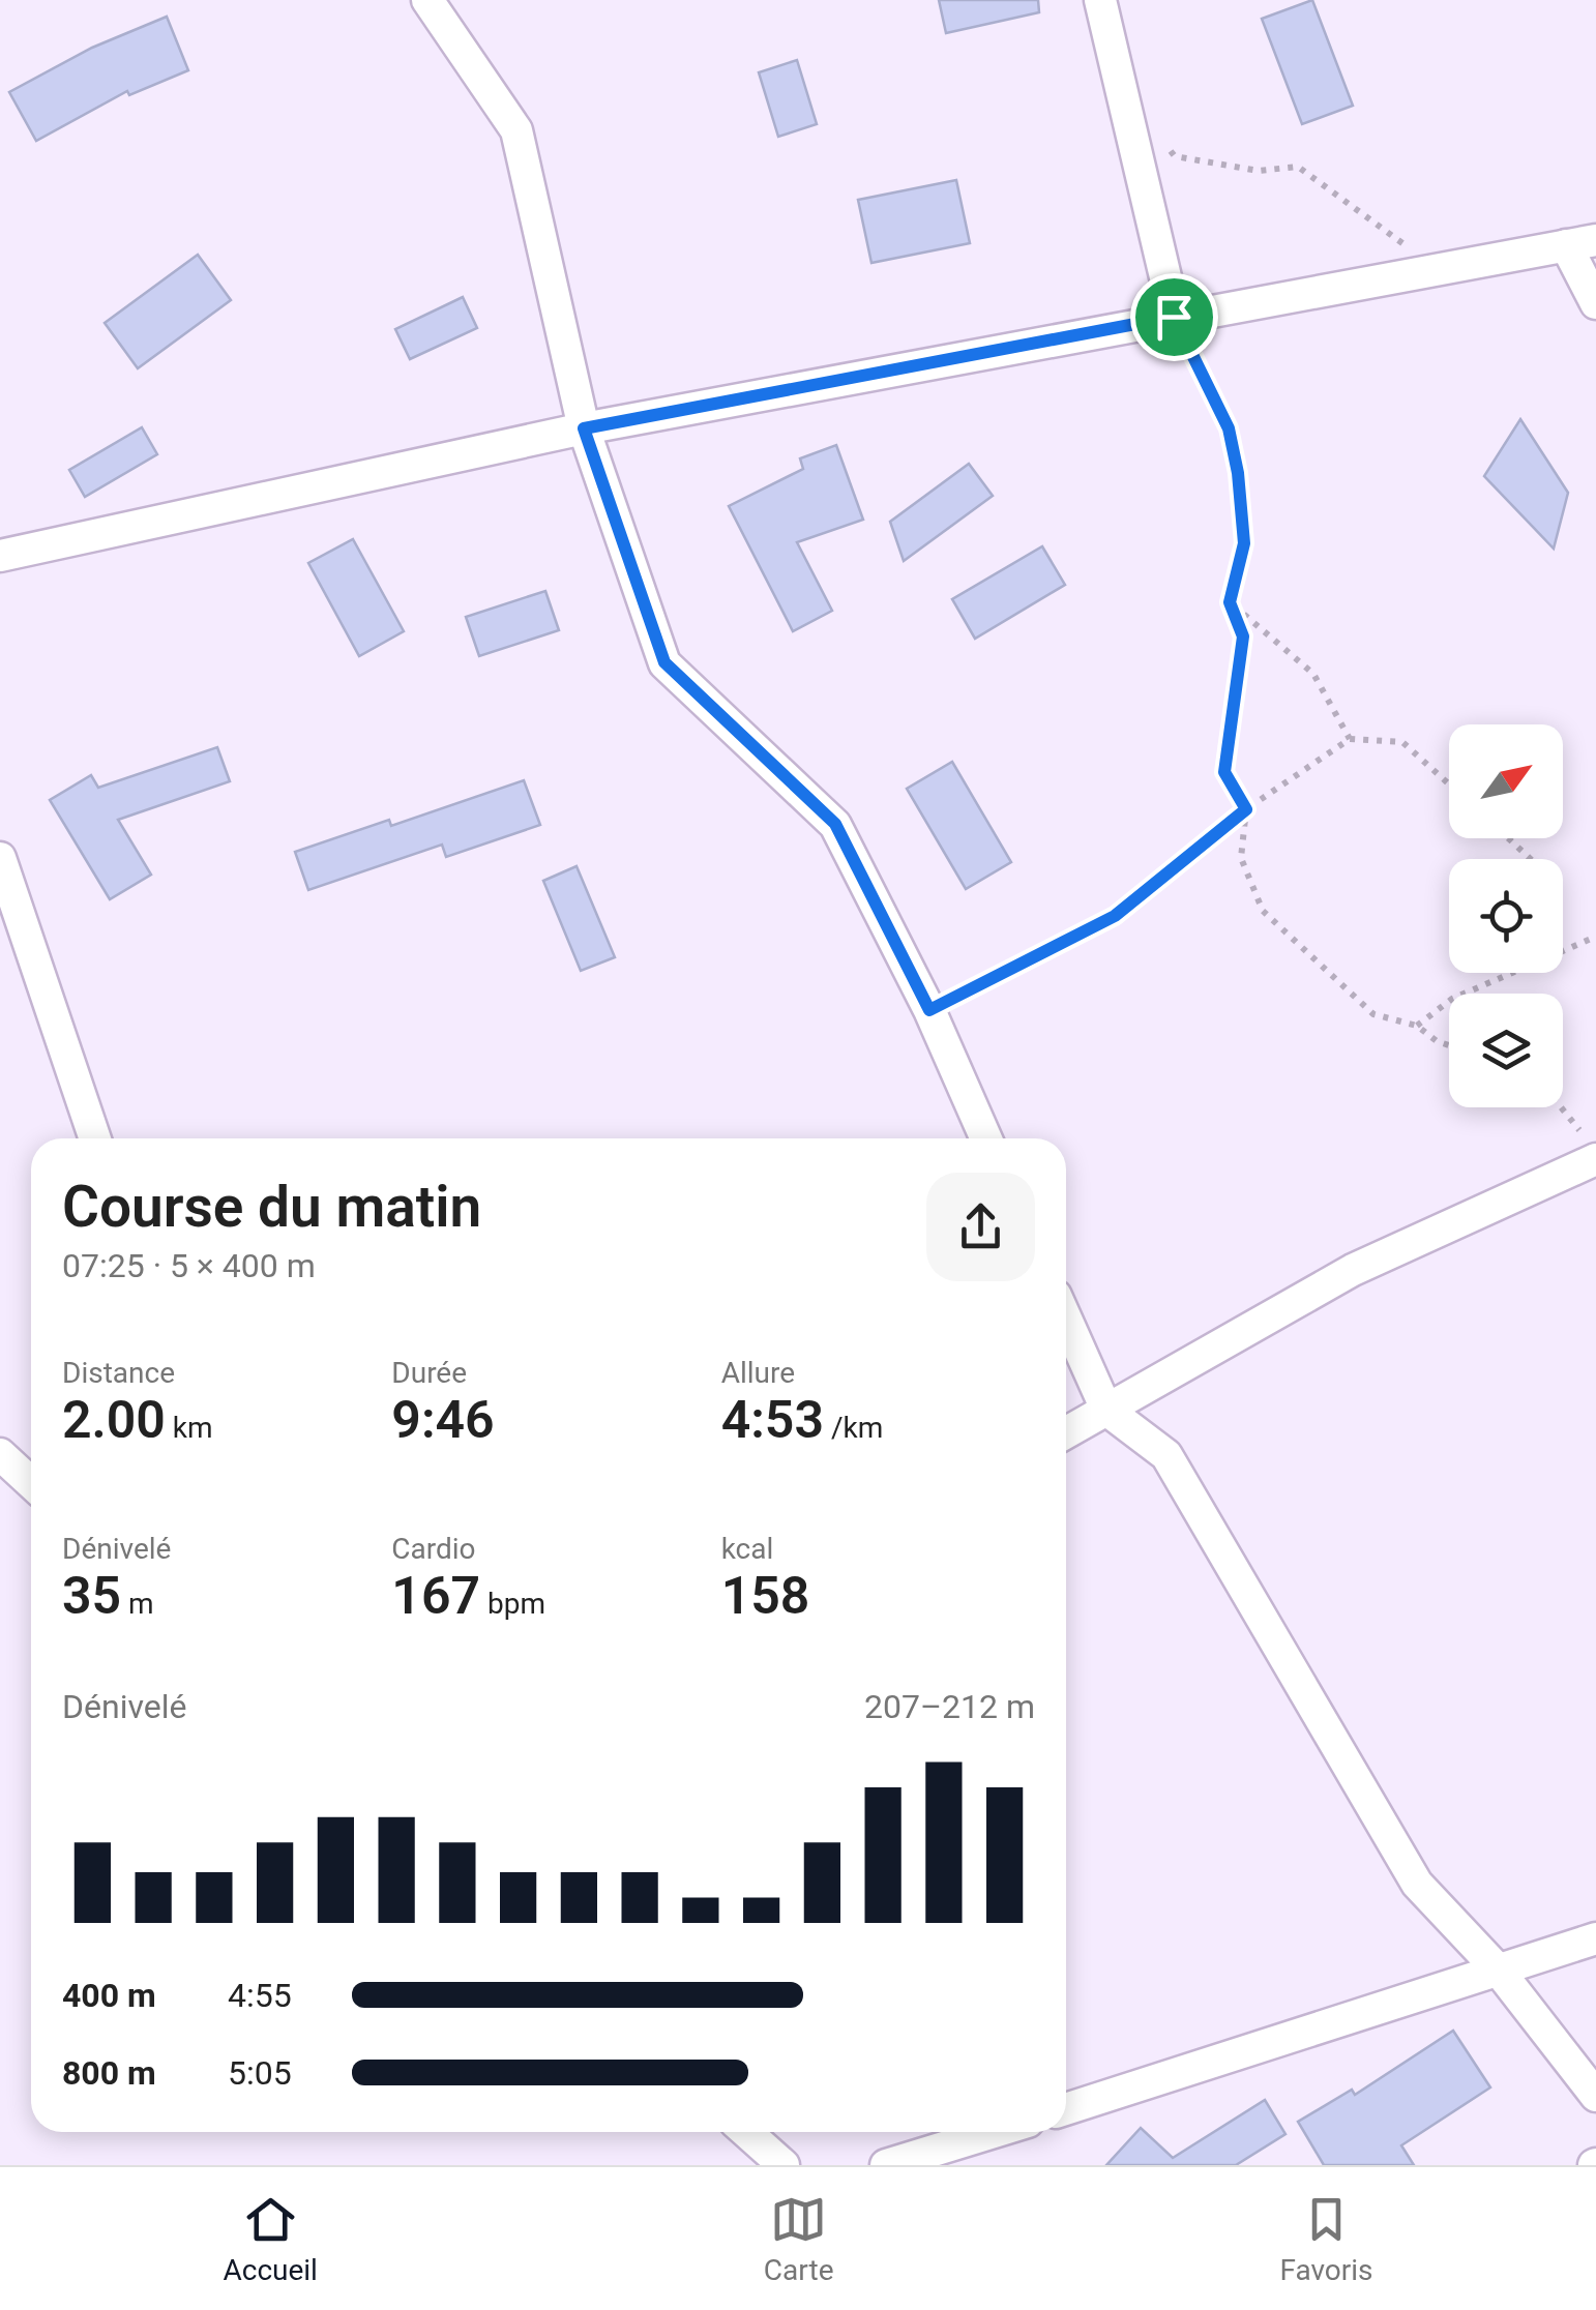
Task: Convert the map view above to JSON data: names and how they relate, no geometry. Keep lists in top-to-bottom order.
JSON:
{
  "north": "top right",
  "page": {
    "heading": ["Course du matin", "07:25 · 5 × 400 m"],
    "stats": [
      ["Distance", "2.00 km"],
      ["Durée", "9:46"],
      ["Allure", "4:53 /km"],
      ["Dénivelé", "35 m"],
      ["Cardio", "167 bpm"],
      ["kcal", "158"]
    ],
    "chart": ["Dénivelé", "207–212 m"],
    "list": [
      {
        "name": "400 m",
        "note": "4:55"
      },
      {
        "name": "800 m",
        "note": "5:05"
      }
    ],
    "tabs": ["Accueil", "Carte", "Favoris"]
  }
}
